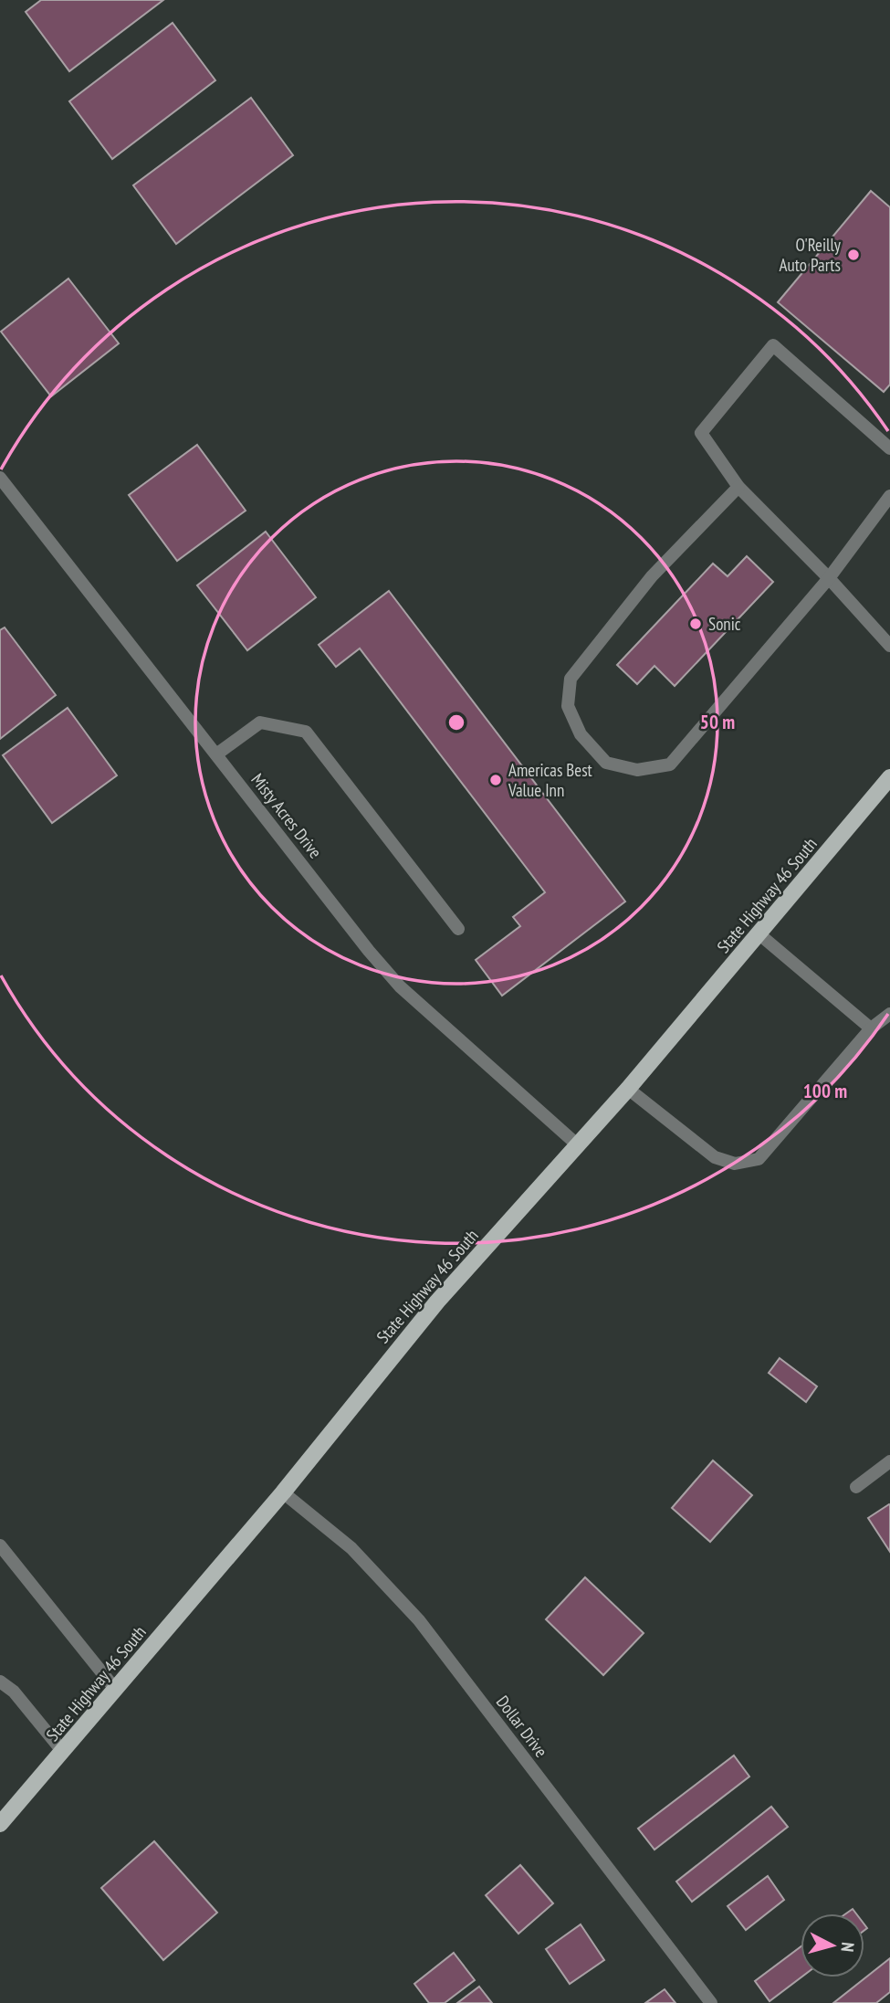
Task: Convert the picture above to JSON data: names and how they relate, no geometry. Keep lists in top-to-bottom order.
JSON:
{
  "streets": {
    "main road": ["State Highway 46 South"],
    "street": ["Misty Acres Drive", "Dollar Drive"]
  },
  "crossings": [
    ["Misty Acres Drive", "State Highway 46 South"],
    ["State Highway 46 South", "Dollar Drive"]
  ],
  "places": ["O'Reilly Auto Parts", "Sonic", "Americas Best Value Inn"],
  "north": "right",
  "rings": ["50 m", "100 m"]
}
